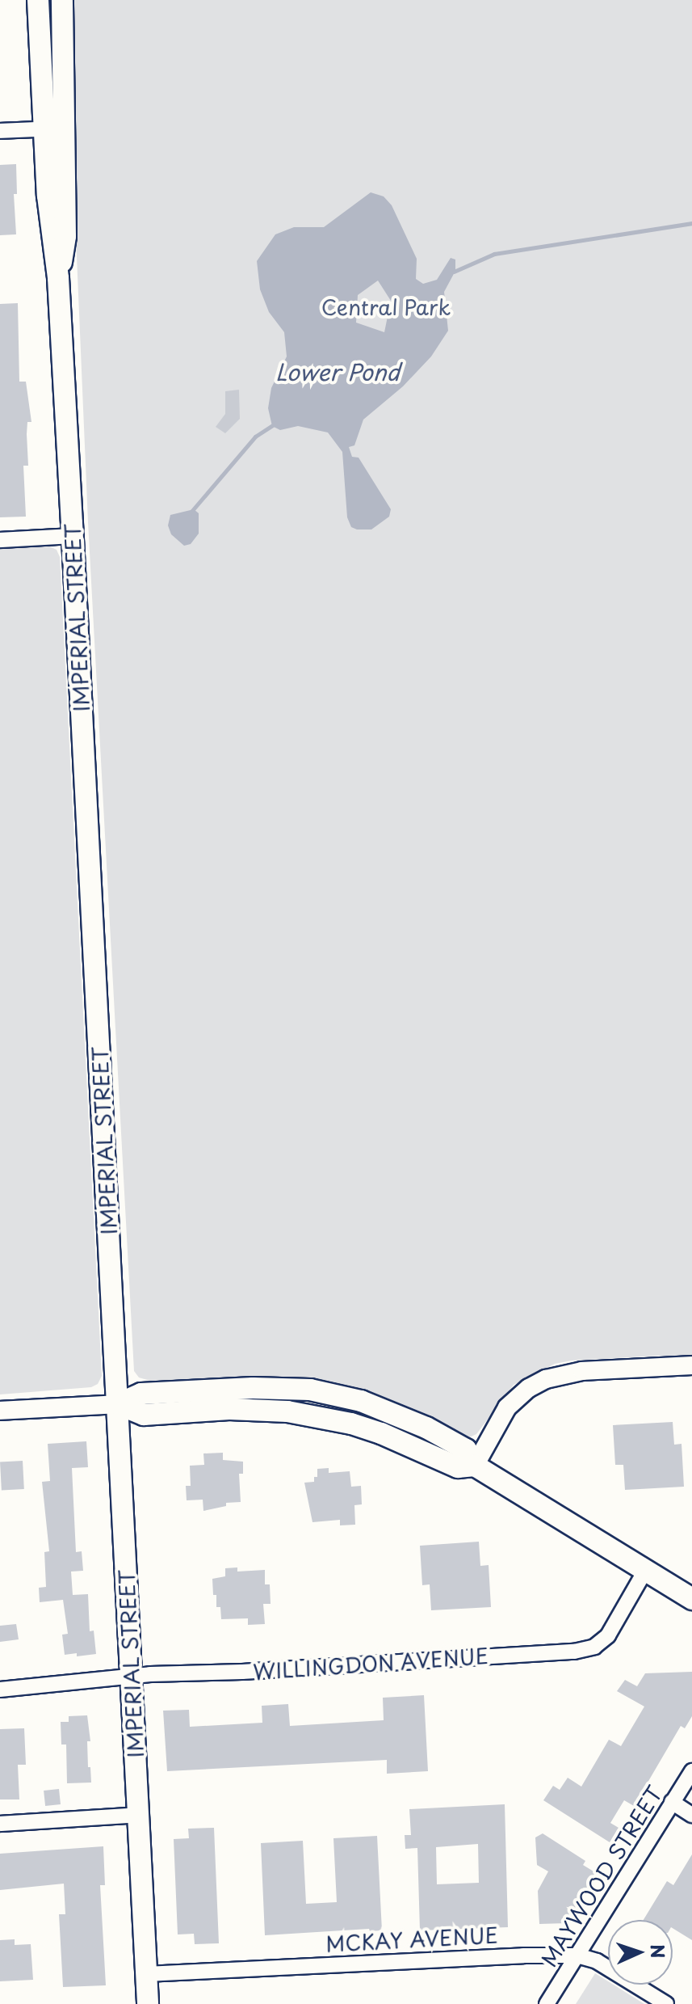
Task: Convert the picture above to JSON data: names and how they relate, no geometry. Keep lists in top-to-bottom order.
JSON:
{
  "streets": {
    "main road": ["IMPERIAL STREET"],
    "street": ["WILLINGDON AVENUE", "MAYWOOD STREET", "MCKAY AVENUE"]
  },
  "crossings": [
    ["IMPERIAL STREET", "WILLINGDON AVENUE"],
    ["IMPERIAL STREET", "MCKAY AVENUE"],
    ["MAYWOOD STREET", "MCKAY AVENUE"]
  ],
  "water": ["Lower Pond"],
  "parks": ["Central Park"],
  "north": "right"
}
